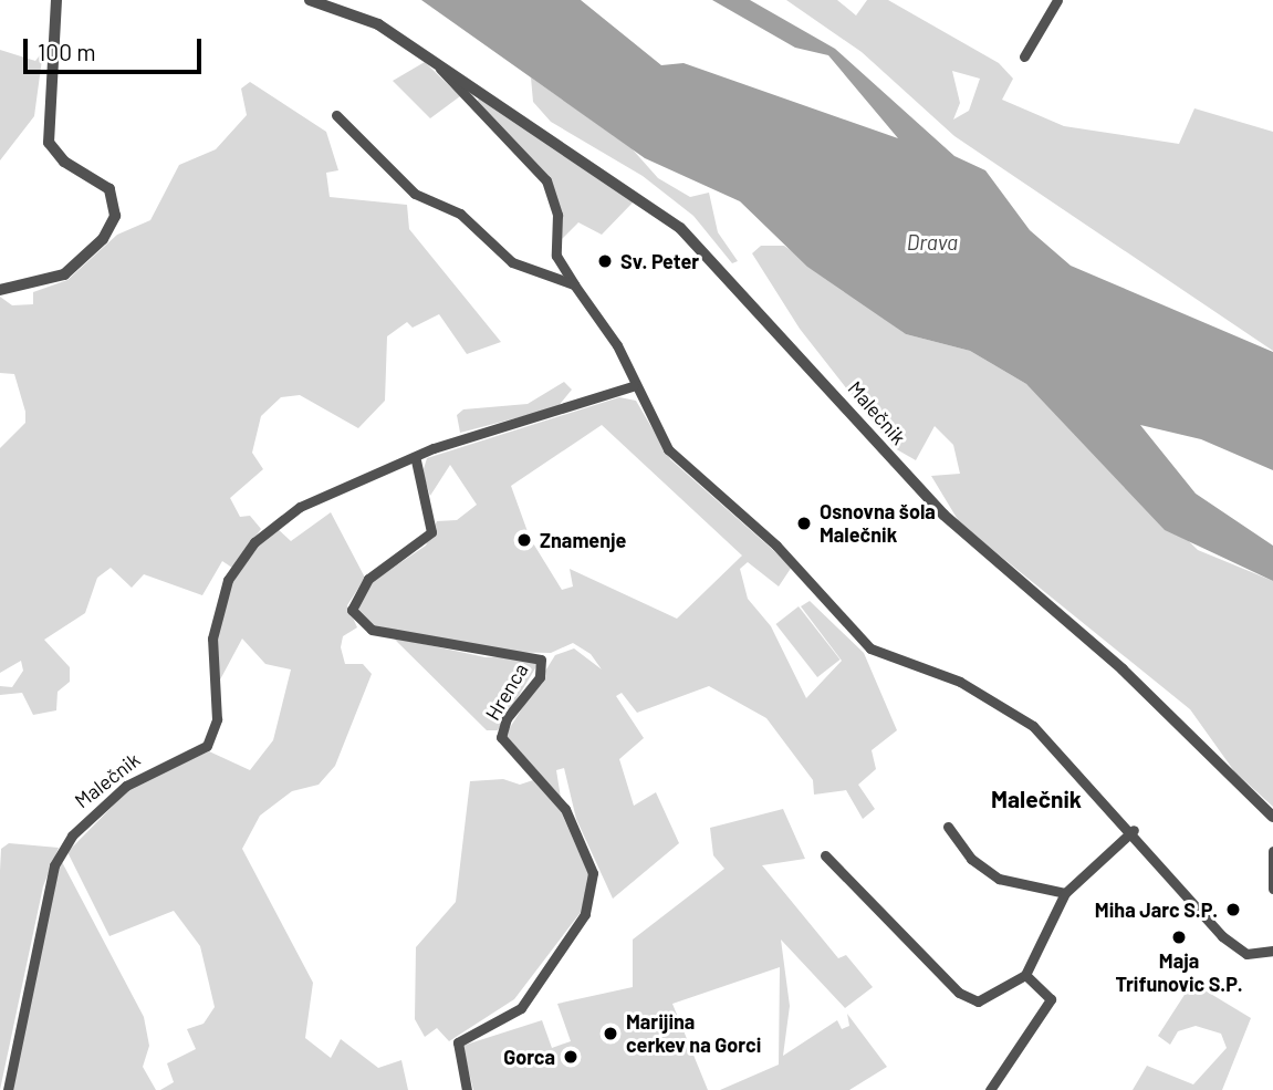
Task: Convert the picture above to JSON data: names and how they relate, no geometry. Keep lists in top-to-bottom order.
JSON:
{
  "streets": {
    "street": ["Malečnik", "Hrenca"]
  },
  "crossings": [
    ["Malečnik", "Hrenca"]
  ],
  "districts": ["Malečnik"],
  "water": ["Drava"],
  "places": [
    "Sv. Peter",
    "Osnovna šola Malečnik",
    "Znamenje",
    "Miha Jarc S.P.",
    "Maja Trifunovic S.P.",
    "Marijina cerkev na Gorci",
    "Gorca"
  ],
  "scale_bar": "100 m"
}
